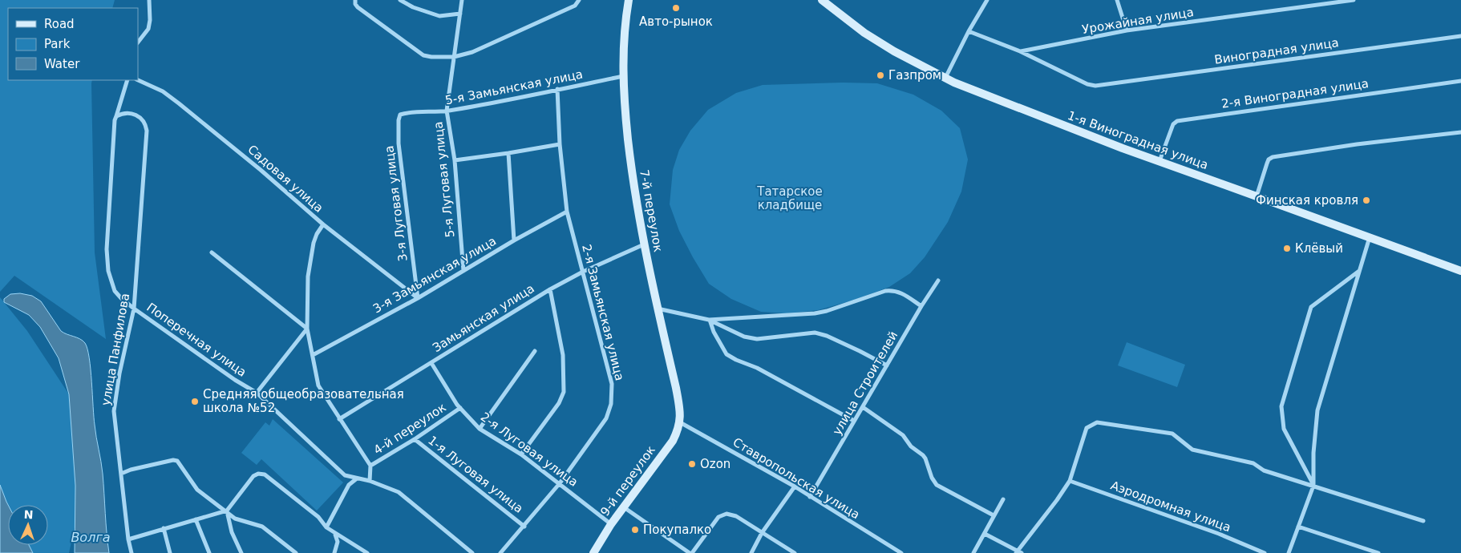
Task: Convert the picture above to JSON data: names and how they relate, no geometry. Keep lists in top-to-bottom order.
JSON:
{
  "streets": {
    "main road": ["1-я Виноградная улица", "7-й переулок", "9-й переулок"],
    "street": [
      "Урожайная улица",
      "Виноградная улица",
      "5-я Замьянская улица",
      "2-я Виноградная улица",
      "Садовая улица",
      "5-я Луговая улица",
      "3-я Луговая улица",
      "3-я Замьянская улица",
      "2-я Замьянская улица",
      "Замьянская улица",
      "Поперечная улица",
      "улица Панфилова",
      "улица Строителей",
      "4-й переулок",
      "2-я Луговая улица",
      "1-я Луговая улица",
      "Ставропольская улица",
      "Аэродромная улица"
    ]
  },
  "crossings": [
    ["Урожайная улица", "Виноградная улица"],
    ["5-я Замьянская улица", "5-я Луговая улица"],
    ["5-я Замьянская улица", "3-я Луговая улица"],
    ["5-я Замьянская улица", "7-й переулок"],
    ["5-я Замьянская улица", "2-я Замьянская улица"],
    ["2-я Виноградная улица", "1-я Виноградная улица"],
    ["Садовая улица", "3-я Луговая улица"],
    ["Садовая улица", "3-я Замьянская улица"],
    ["5-я Луговая улица", "3-я Замьянская улица"],
    ["3-я Луговая улица", "3-я Замьянская улица"],
    ["7-й переулок", "Замьянская улица"],
    ["7-й переулок", "Ставропольская улица"],
    ["7-й переулок", "9-й переулок"],
    ["3-я Замьянская улица", "2-я Замьянская улица"],
    ["2-я Замьянская улица", "Замьянская улица"],
    ["2-я Замьянская улица", "2-я Луговая улица"],
    ["2-я Замьянская улица", "1-я Луговая улица"],
    ["Замьянская улица", "2-я Луговая улица"],
    ["Поперечная улица", "улица Панфилова"],
    ["улица Строителей", "Ставропольская улица"],
    ["4-й переулок", "2-я Луговая улица"],
    ["4-й переулок", "1-я Луговая улица"],
    ["2-я Луговая улица", "9-й переулок"],
    ["Ставропольская улица", "9-й переулок"]
  ],
  "water": ["Волга"],
  "parks": ["Татарское кладбище"],
  "places": [
    "Авто-рынок",
    "Газпром",
    "Финская кровля",
    "Клёвый",
    "Средняя общеобразовательная школа №52",
    "Ozon",
    "Покупалко"
  ],
  "legend": ["Road", "Park", "Water"],
  "north": "top"
}
